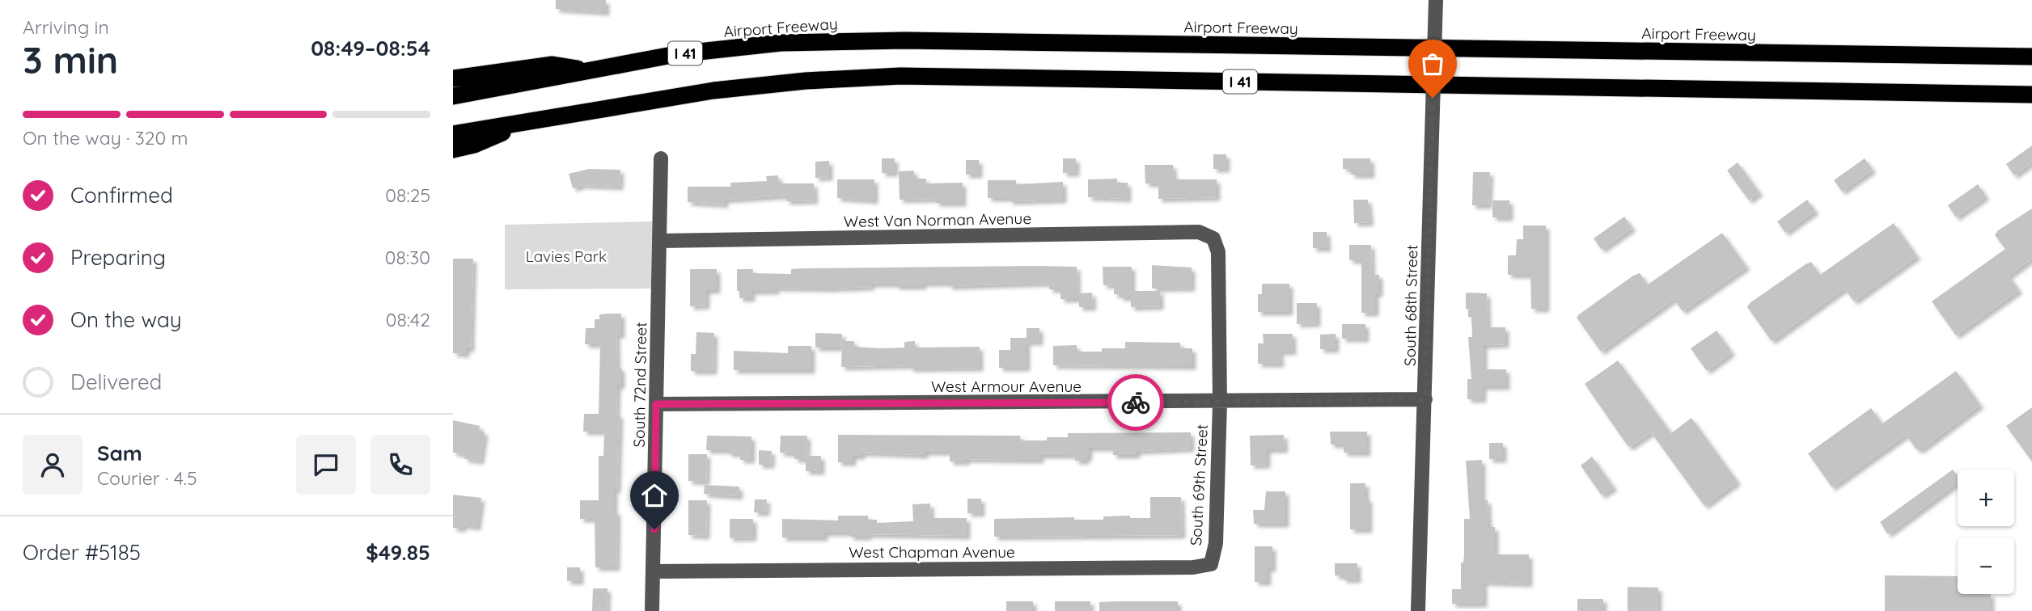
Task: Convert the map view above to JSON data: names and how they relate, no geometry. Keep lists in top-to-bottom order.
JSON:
{
  "streets": {
    "highway": ["Airport Freeway", "I 41"],
    "street": [
      "West Van Norman Avenue",
      "South 68th Street",
      "South 72nd Street",
      "West Armour Avenue",
      "South 69th Street",
      "West Chapman Avenue"
    ]
  },
  "crossings": [
    ["West Van Norman Avenue", "South 72nd Street"],
    ["West Van Norman Avenue", "South 69th Street"],
    ["South 68th Street", "West Armour Avenue"],
    ["South 72nd Street", "West Armour Avenue"],
    ["South 72nd Street", "West Chapman Avenue"],
    ["West Armour Avenue", "South 69th Street"],
    ["South 69th Street", "West Chapman Avenue"]
  ],
  "parks": ["Lavies Park"],
  "page": {
    "heading": ["3 min", "Arriving in", "08:49–08:54"],
    "panel": [
      "Sam",
      "Courier · 4.5",
      "Order #5185",
      "$49.85"
    ],
    "bar": "On the way · 320 m",
    "list": [
      ["Confirmed", "08:25"],
      ["Preparing", "08:30"],
      ["On the way", "08:42"],
      "Delivered"
    ],
    "map_buttons": ["+", "−"]
  }
}
